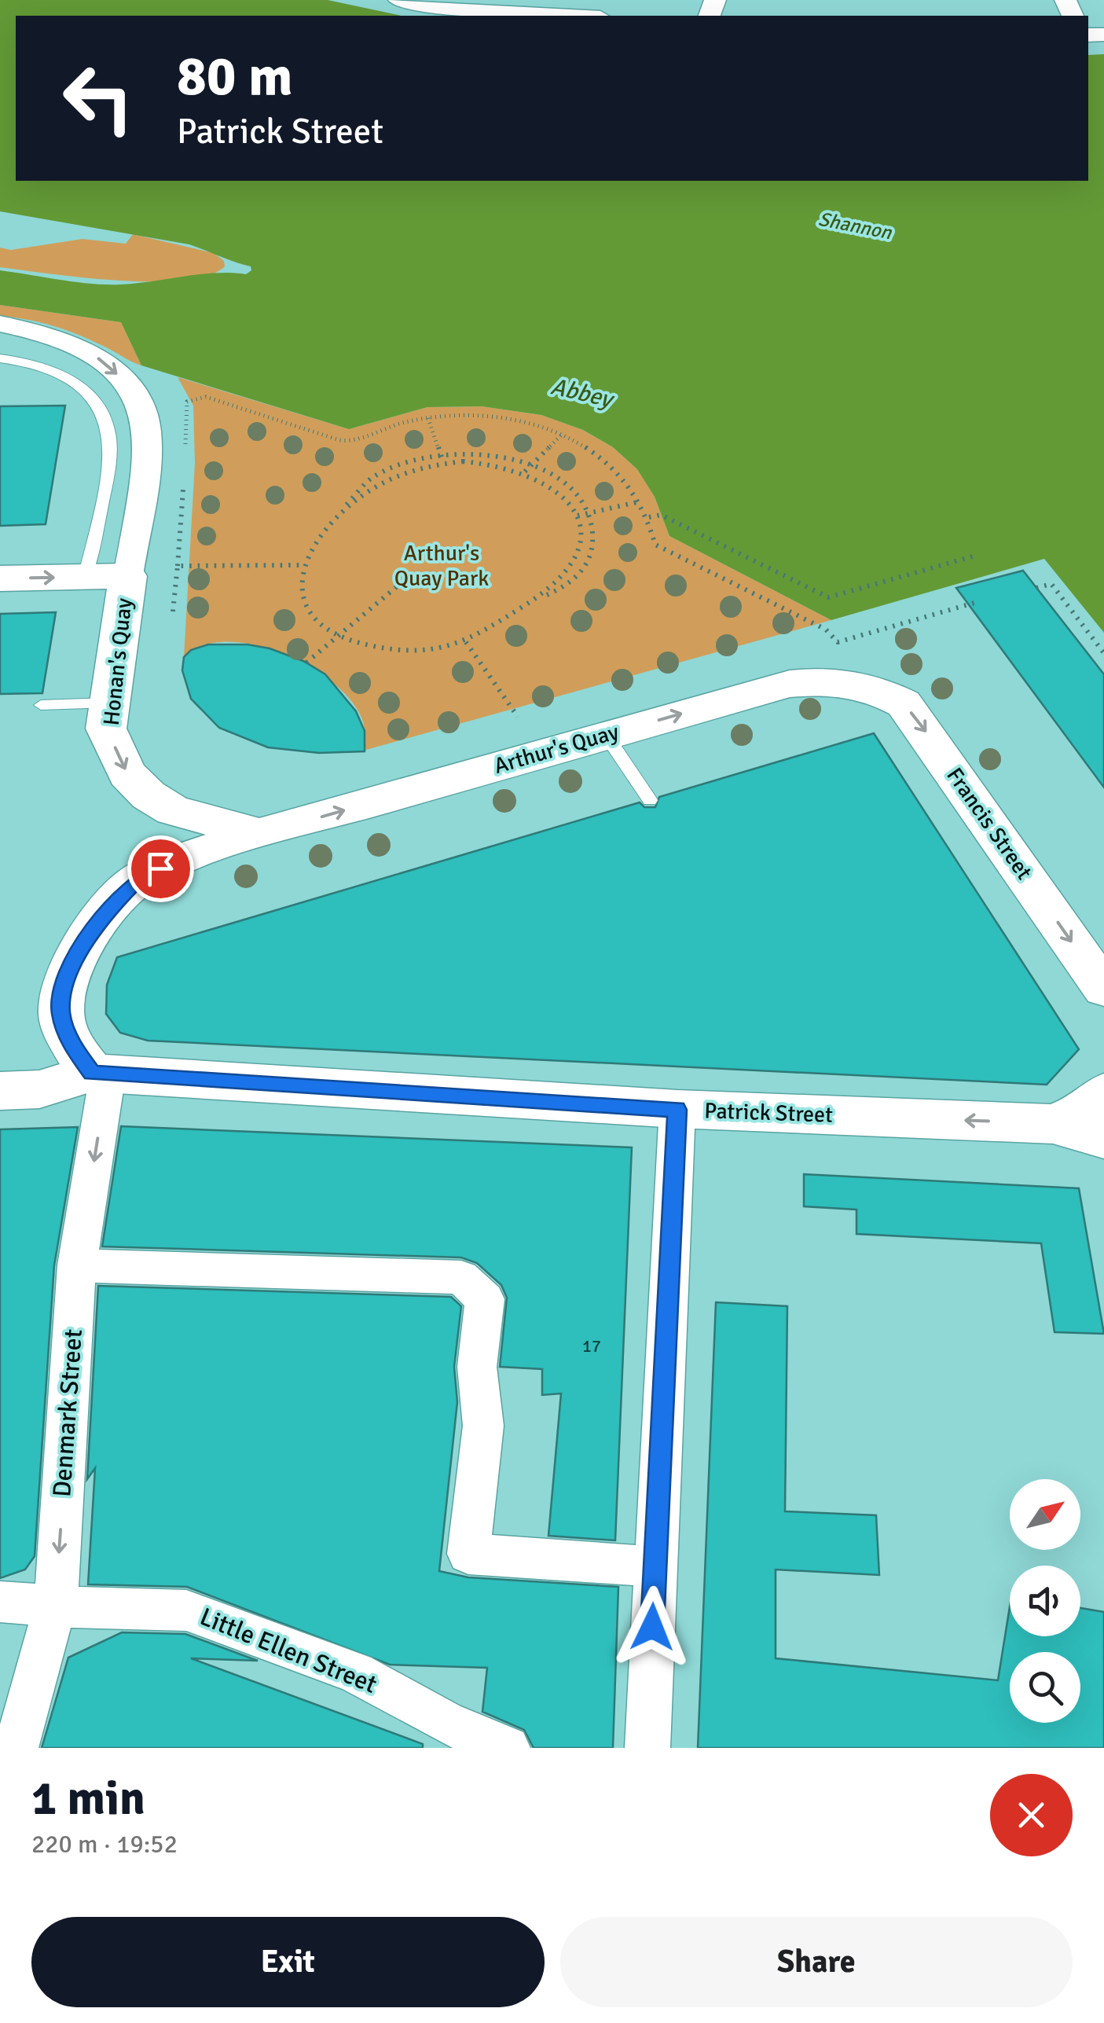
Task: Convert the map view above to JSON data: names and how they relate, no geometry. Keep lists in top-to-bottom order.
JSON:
{
  "streets": {
    "main road": [
      "Honan's Quay",
      "Arthur's Quay",
      "Francis Street",
      "Patrick Street"
    ],
    "street": ["Denmark Street", "Little Ellen Street"]
  },
  "crossings": [
    ["Honan's Quay", "Arthur's Quay"],
    ["Arthur's Quay", "Francis Street"],
    ["Patrick Street", "Denmark Street"],
    ["Denmark Street", "Little Ellen Street"]
  ],
  "one_way": [
    "Honan's Quay",
    "Arthur's Quay",
    "Francis Street",
    "Patrick Street",
    "Denmark Street"
  ],
  "water": ["Shannon", "Abbey"],
  "parks": ["Arthur's Quay Park"],
  "house_numbers": ["17"],
  "north": "top right",
  "page": {
    "turn": ["80 m", "Patrick Street"],
    "heading": ["1 min", "220 m · 19:52"],
    "buttons": ["Exit", "Share"]
  }
}
